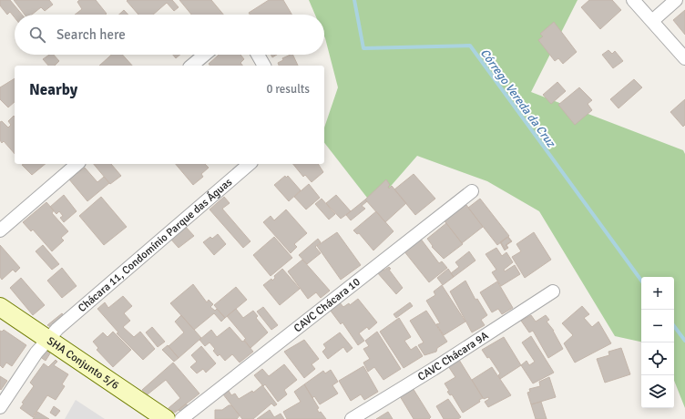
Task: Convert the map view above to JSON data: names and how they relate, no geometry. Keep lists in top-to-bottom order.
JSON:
{
  "streets": {
    "street": [
      "Chácara 11, Condomínio Parque das Águas",
      "CAVC Chácara 10",
      "CAVC Chácara 9A",
      "SHA Conjunto 5/6"
    ]
  },
  "crossings": [
    ["Chácara 11, Condomínio Parque das Águas", "SHA Conjunto 5/6"]
  ],
  "water": ["Córrego Vereda da Cruz"],
  "page": {
    "search": "Search here",
    "heading": ["Nearby", "0 results"],
    "map_buttons": ["+", "−"]
  }
}
